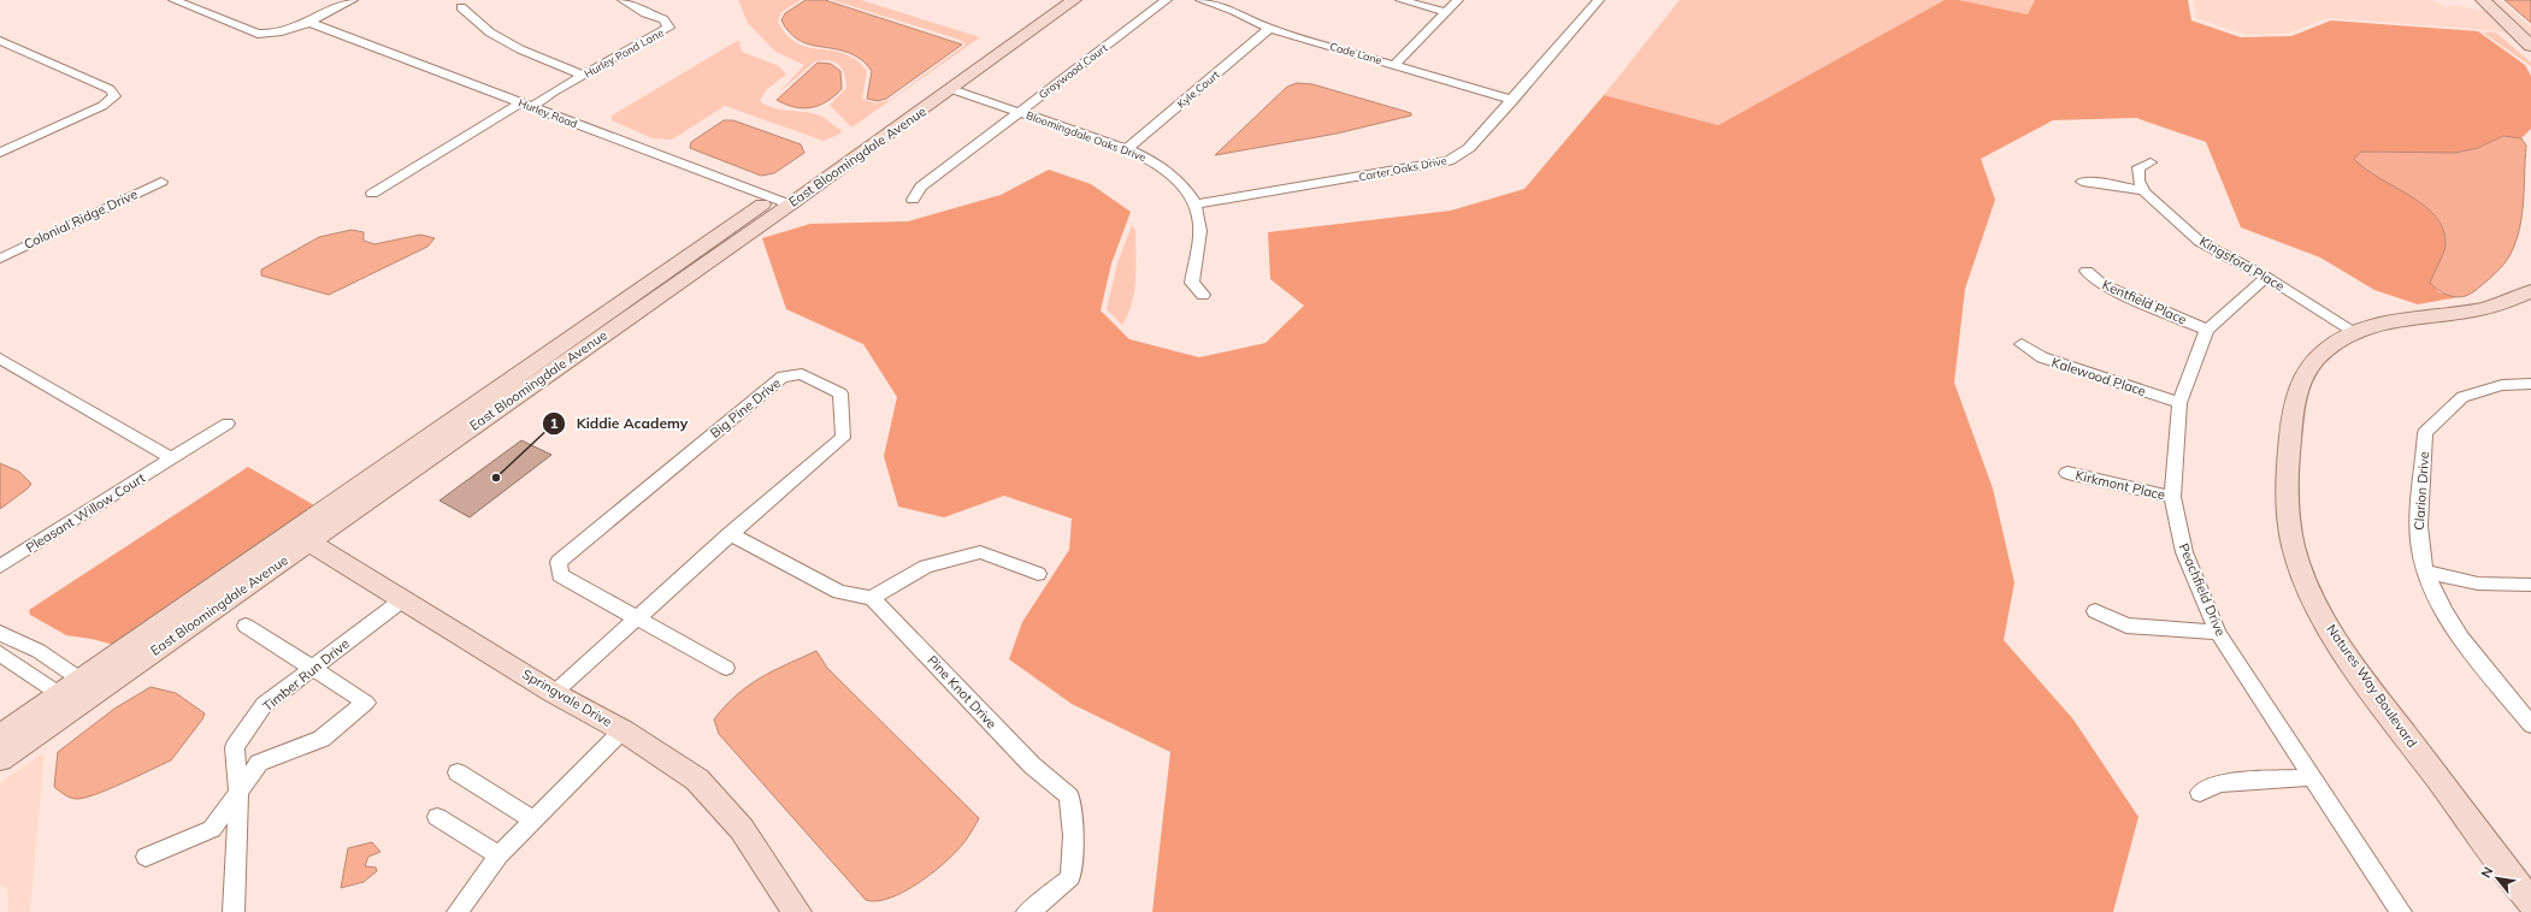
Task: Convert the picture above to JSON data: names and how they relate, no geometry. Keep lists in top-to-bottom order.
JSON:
{
  "streets": {
    "main road": ["East Bloomingdale Avenue", "Natures Way Boulevard", "Springvale Drive"],
    "street": [
      "Hurley Pond Lane",
      "Cade Lane",
      "Graywood Court",
      "Kyle Court",
      "Hurley Road",
      "Bloomingdale Oaks Drive",
      "Carter Oaks Drive",
      "Colonial Ridge Drive",
      "Kingsford Place",
      "Kentfield Place",
      "Kalewood Place",
      "Big Pine Drive",
      "Kirkmont Place",
      "Clarion Drive",
      "Pleasant Willow Court",
      "Peachfield Drive",
      "Timber Run Drive",
      "Pine Knot Drive"
    ]
  },
  "crossings": [
    ["Hurley Pond Lane", "Hurley Road"],
    ["Cade Lane", "Kyle Court"],
    ["Cade Lane", "Carter Oaks Drive"],
    ["Graywood Court", "Bloomingdale Oaks Drive"],
    ["Kyle Court", "Bloomingdale Oaks Drive"],
    ["Hurley Road", "East Bloomingdale Avenue"],
    ["Bloomingdale Oaks Drive", "East Bloomingdale Avenue"],
    ["Bloomingdale Oaks Drive", "Carter Oaks Drive"],
    ["East Bloomingdale Avenue", "Springvale Drive"],
    ["Kingsford Place", "Peachfield Drive"],
    ["Kingsford Place", "Natures Way Boulevard"],
    ["Kentfield Place", "Peachfield Drive"],
    ["Kalewood Place", "Peachfield Drive"],
    ["Big Pine Drive", "Springvale Drive"],
    ["Kirkmont Place", "Peachfield Drive"],
    ["Timber Run Drive", "Springvale Drive"]
  ],
  "places": ["Kiddie Academy"],
  "north": "top left"
}
